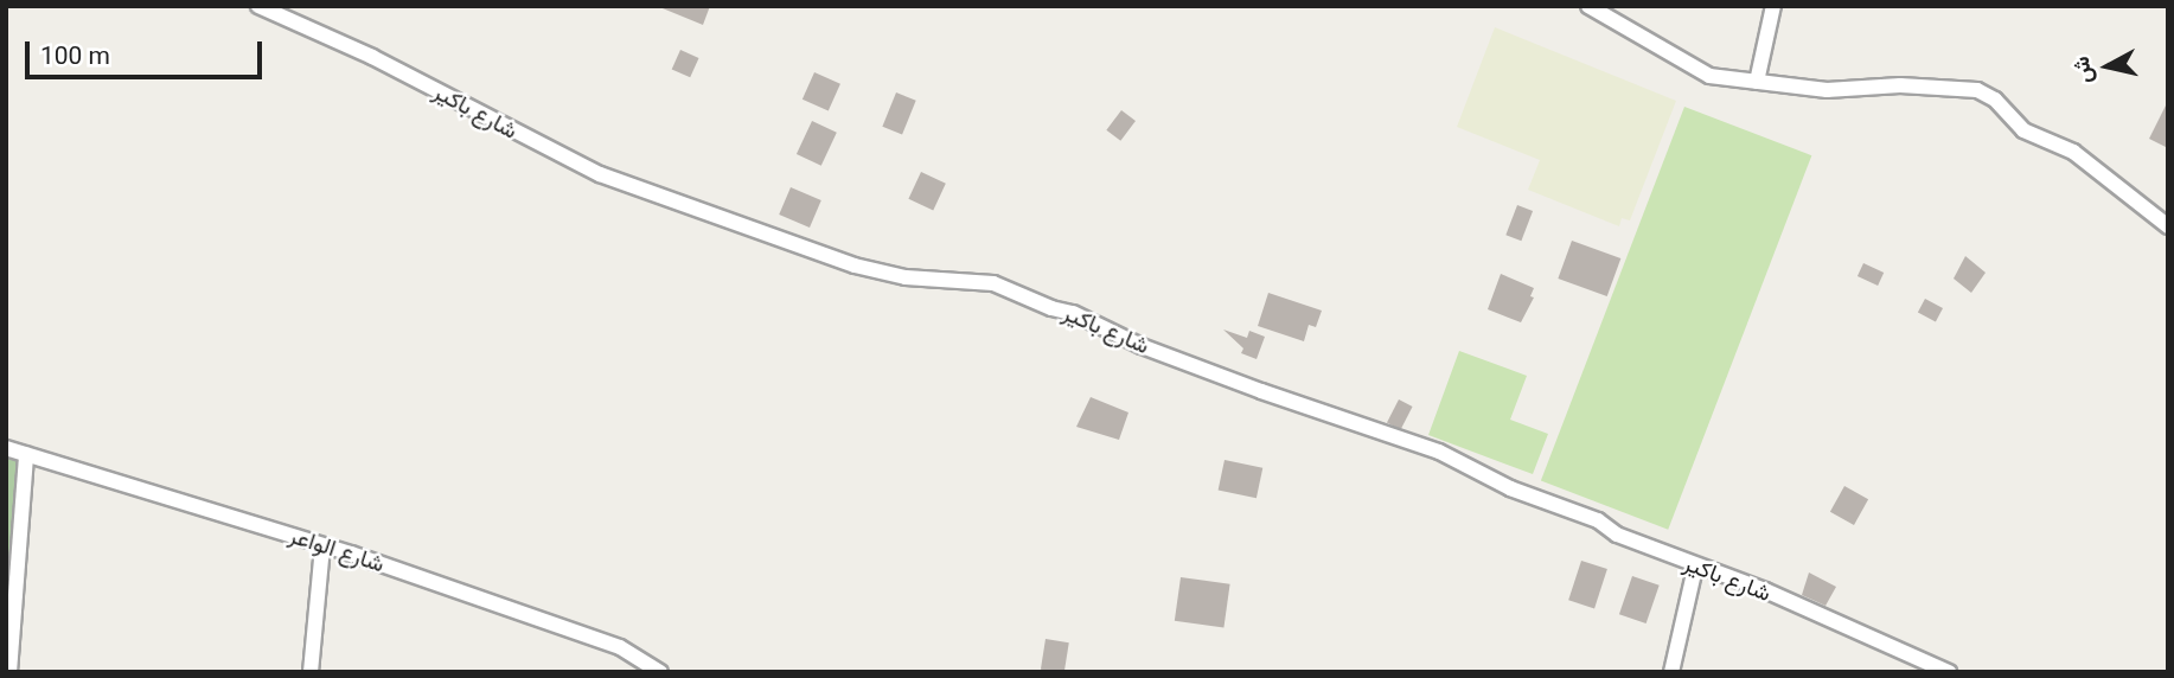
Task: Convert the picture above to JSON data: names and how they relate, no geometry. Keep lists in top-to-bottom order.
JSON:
{
  "streets": {
    "street": ["شارع باكير", "شارع الواعر"]
  },
  "scale_bar": "100 m",
  "north": "left"
}
